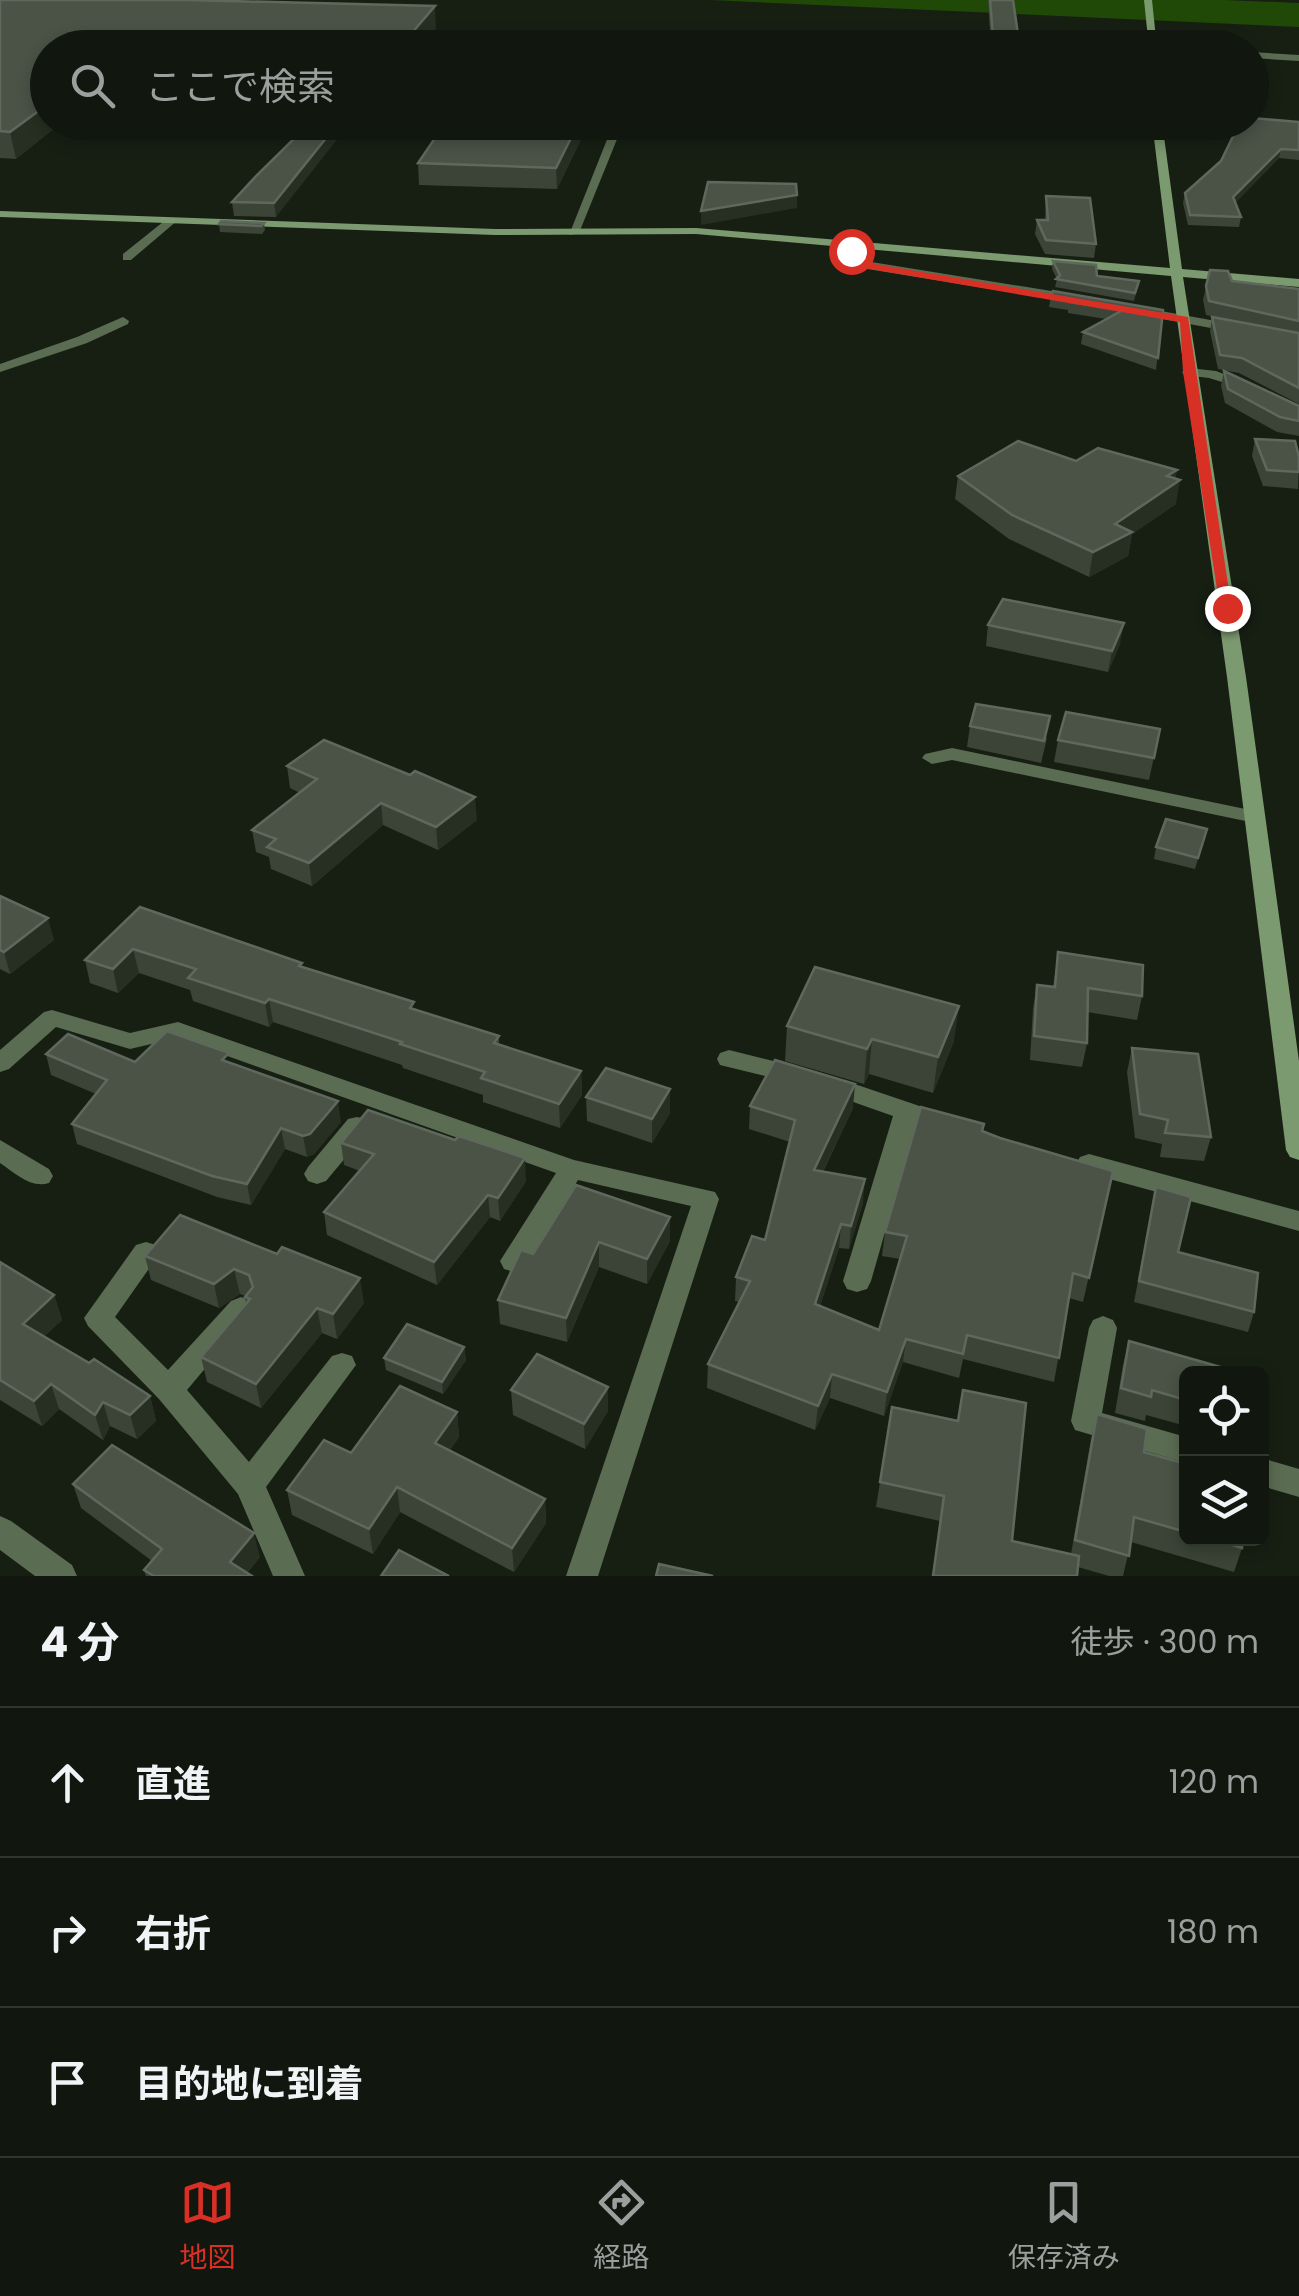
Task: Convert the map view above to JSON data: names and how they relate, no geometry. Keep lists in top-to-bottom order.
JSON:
{
  "page": {
    "search": "ここで検索",
    "heading": ["4 分", "徒歩 · 300 m"],
    "list": [
      ["直進", "120 m"],
      ["右折", "180 m"],
      "目的地に到着"
    ],
    "nav": ["地図", "経路", "保存済み"]
  }
}
